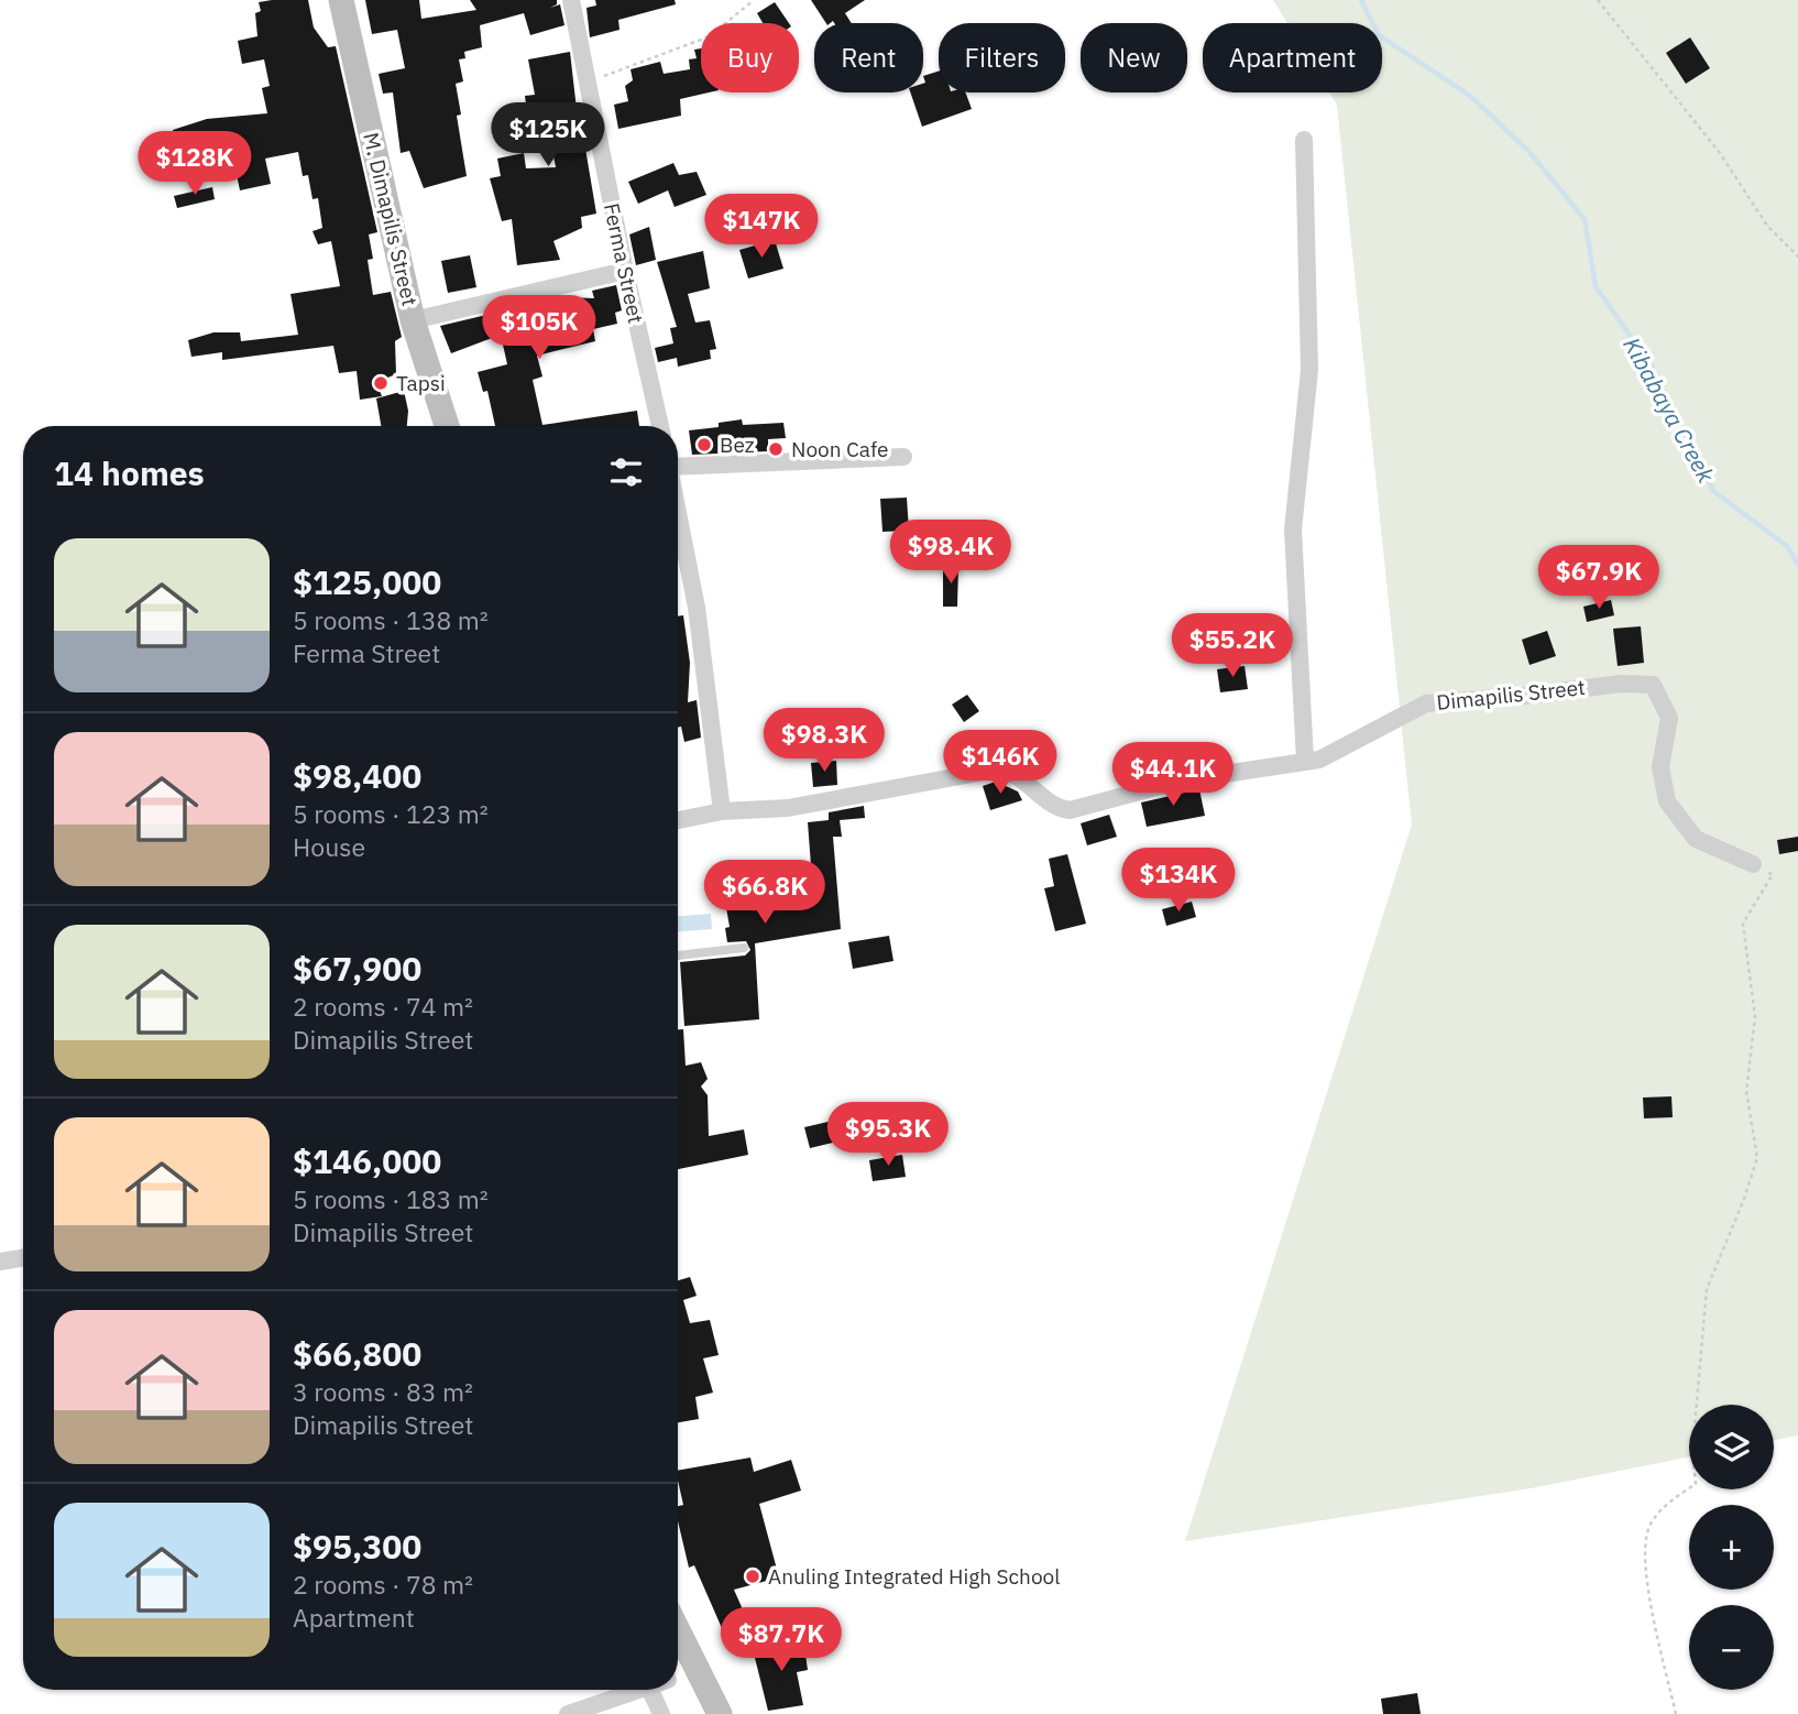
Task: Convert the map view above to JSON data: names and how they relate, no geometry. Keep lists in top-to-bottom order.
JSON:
{
  "streets": {
    "main road": ["M. Dimapilis Street"],
    "street": ["Ferma Street", "Dimapilis Street"]
  },
  "water": ["Kibabaya Creek"],
  "places": [
    "Tapsi",
    "Bez",
    "Noon Cafe",
    "Anuling Integrated High School"
  ],
  "page": {
    "chip": [
      "Buy",
      "Rent",
      "Filters",
      "New",
      "Apartment"
    ],
    "price": [
      "$125K",
      "$128K",
      "$147K",
      "$105K",
      "$98.4K",
      "$67.9K",
      "$55.2K",
      "$98.3K",
      "$146K",
      "$44.1K",
      "$134K",
      "$66.8K",
      "$95.3K",
      "$87.7K"
    ],
    "heading": "14 homes",
    "list": [
      {
        "name": "$125,000",
        "note": "5 rooms · 138 m² · Ferma Street"
      },
      {
        "name": "$98,400",
        "note": "5 rooms · 123 m² · House"
      },
      {
        "name": "$67,900",
        "note": "2 rooms · 74 m² · Dimapilis Street"
      },
      {
        "name": "$146,000",
        "note": "5 rooms · 183 m² · Dimapilis Street"
      },
      {
        "name": "$66,800",
        "note": "3 rooms · 83 m² · Dimapilis Street"
      },
      {
        "name": "$95,300",
        "note": "2 rooms · 78 m² · Apartment"
      }
    ],
    "map_buttons": ["+", "−"]
  }
}
